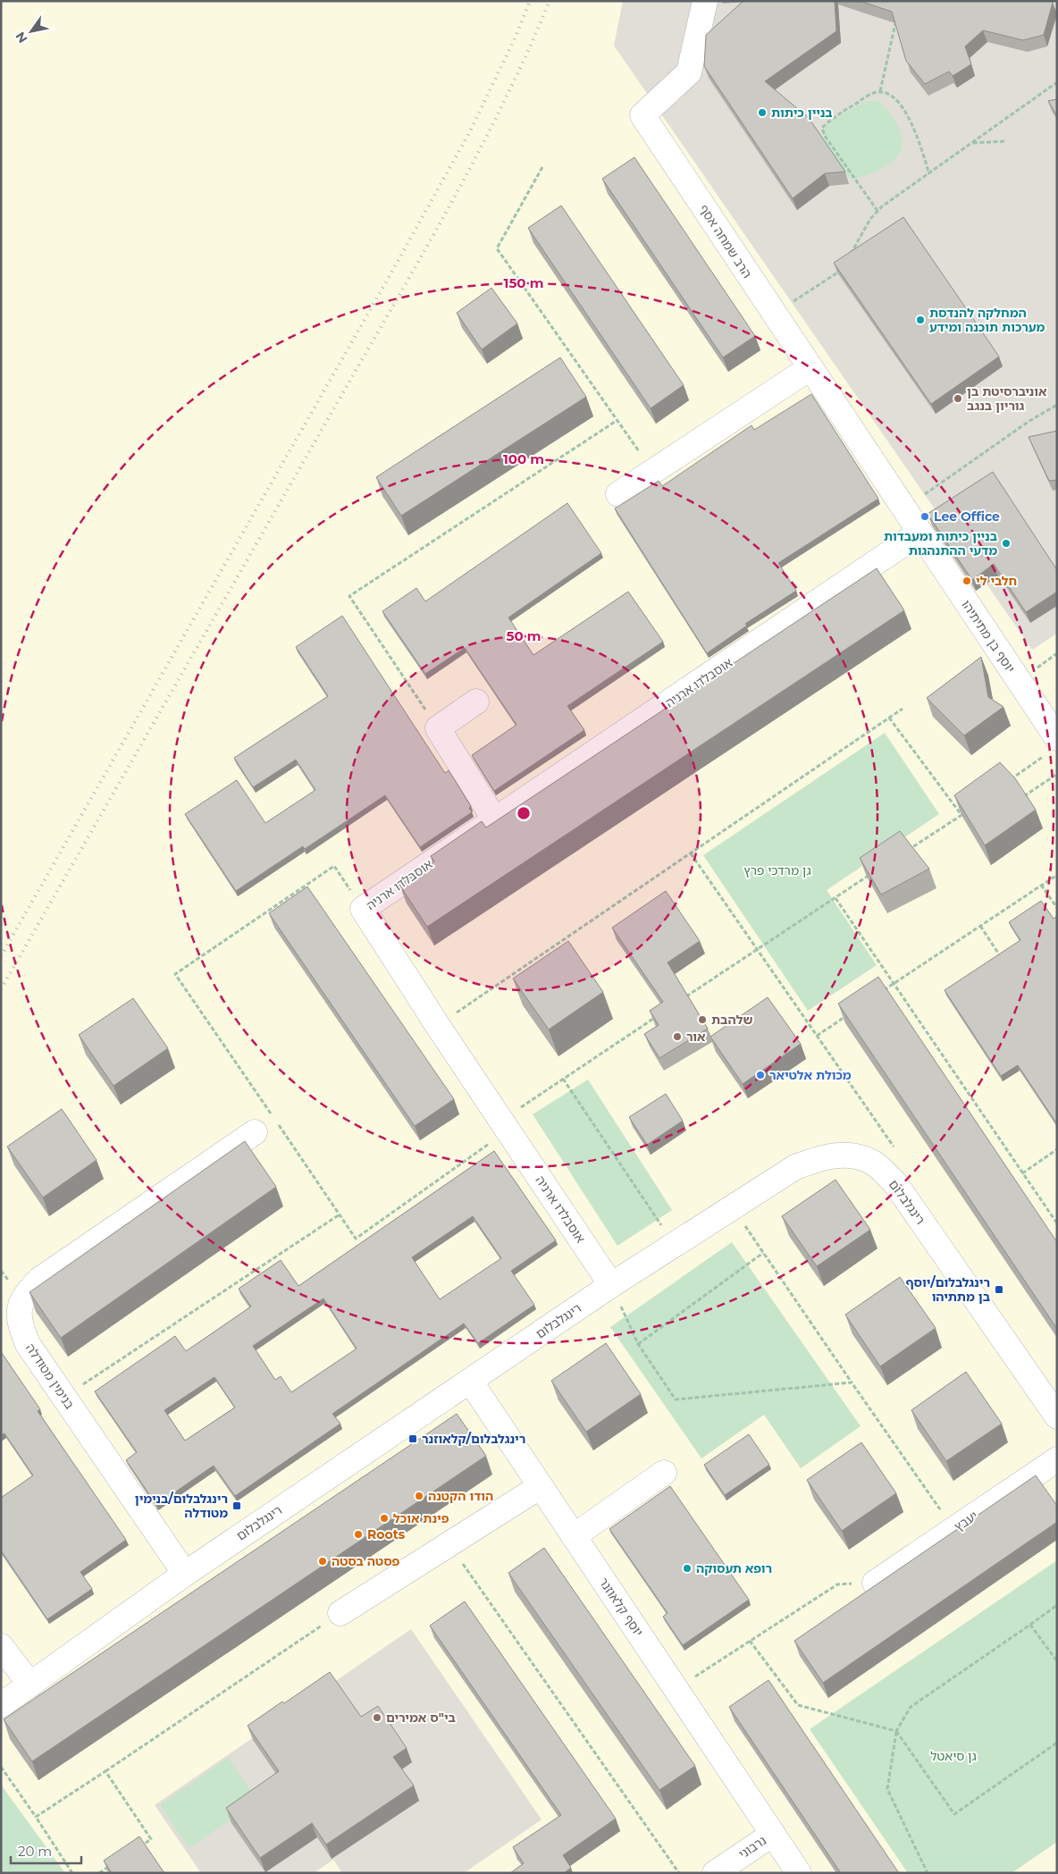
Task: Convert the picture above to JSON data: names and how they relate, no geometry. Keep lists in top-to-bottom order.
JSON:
{
  "streets": {
    "street": [
      "הרב שמחה אסף",
      "יוסף בן מתיתיהו",
      "אוסבלדו ארניה",
      "רינגלבלום",
      "בנימין מטודלה",
      "יעבץ",
      "יוסף קלאוזנר",
      "נרבוני"
    ]
  },
  "crossings": [
    ["הרב שמחה אסף", "יוסף בן מתיתיהו"],
    ["הרב שמחה אסף", "אוסבלדו ארניה"],
    ["יוסף בן מתיתיהו", "אוסבלדו ארניה"],
    ["אוסבלדו ארניה", "רינגלבלום"],
    ["רינגלבלום", "בנימין מטודלה"],
    ["רינגלבלום", "יוסף קלאוזנר"],
    ["יוסף קלאוזנר", "נרבוני"]
  ],
  "parks": ["גן מרדכי פרץ", "גן סיאטל"],
  "places": {
    "other": [
      "בניין כיתות",
      "המחלקה להנדסת מערכות תוכנה ומידע",
      "אוניברסיטת בן גוריון בנגב",
      "Lee Office",
      "בניין כיתות ומעבדות מדעי ההתנהגות",
      "חלבי לי",
      "שלהבת",
      "אור",
      "מכולת אלטיאר",
      "הודו הקטנה",
      "פינת אוכל",
      "Roots",
      "פסטה בסטה",
      "רופא תעסוקה",
      "בי\"ס אמירים"
    ],
    "transit": ["רינגלבלום/יוסף בן מתתיהו", "רינגלבלום/קלאוזנר", "רינגלבלום/בנימין מטודלה"]
  },
  "scale_bar": "20 m",
  "north": "bottom left",
  "rings": ["150 m", "100 m", "50 m"]
}
